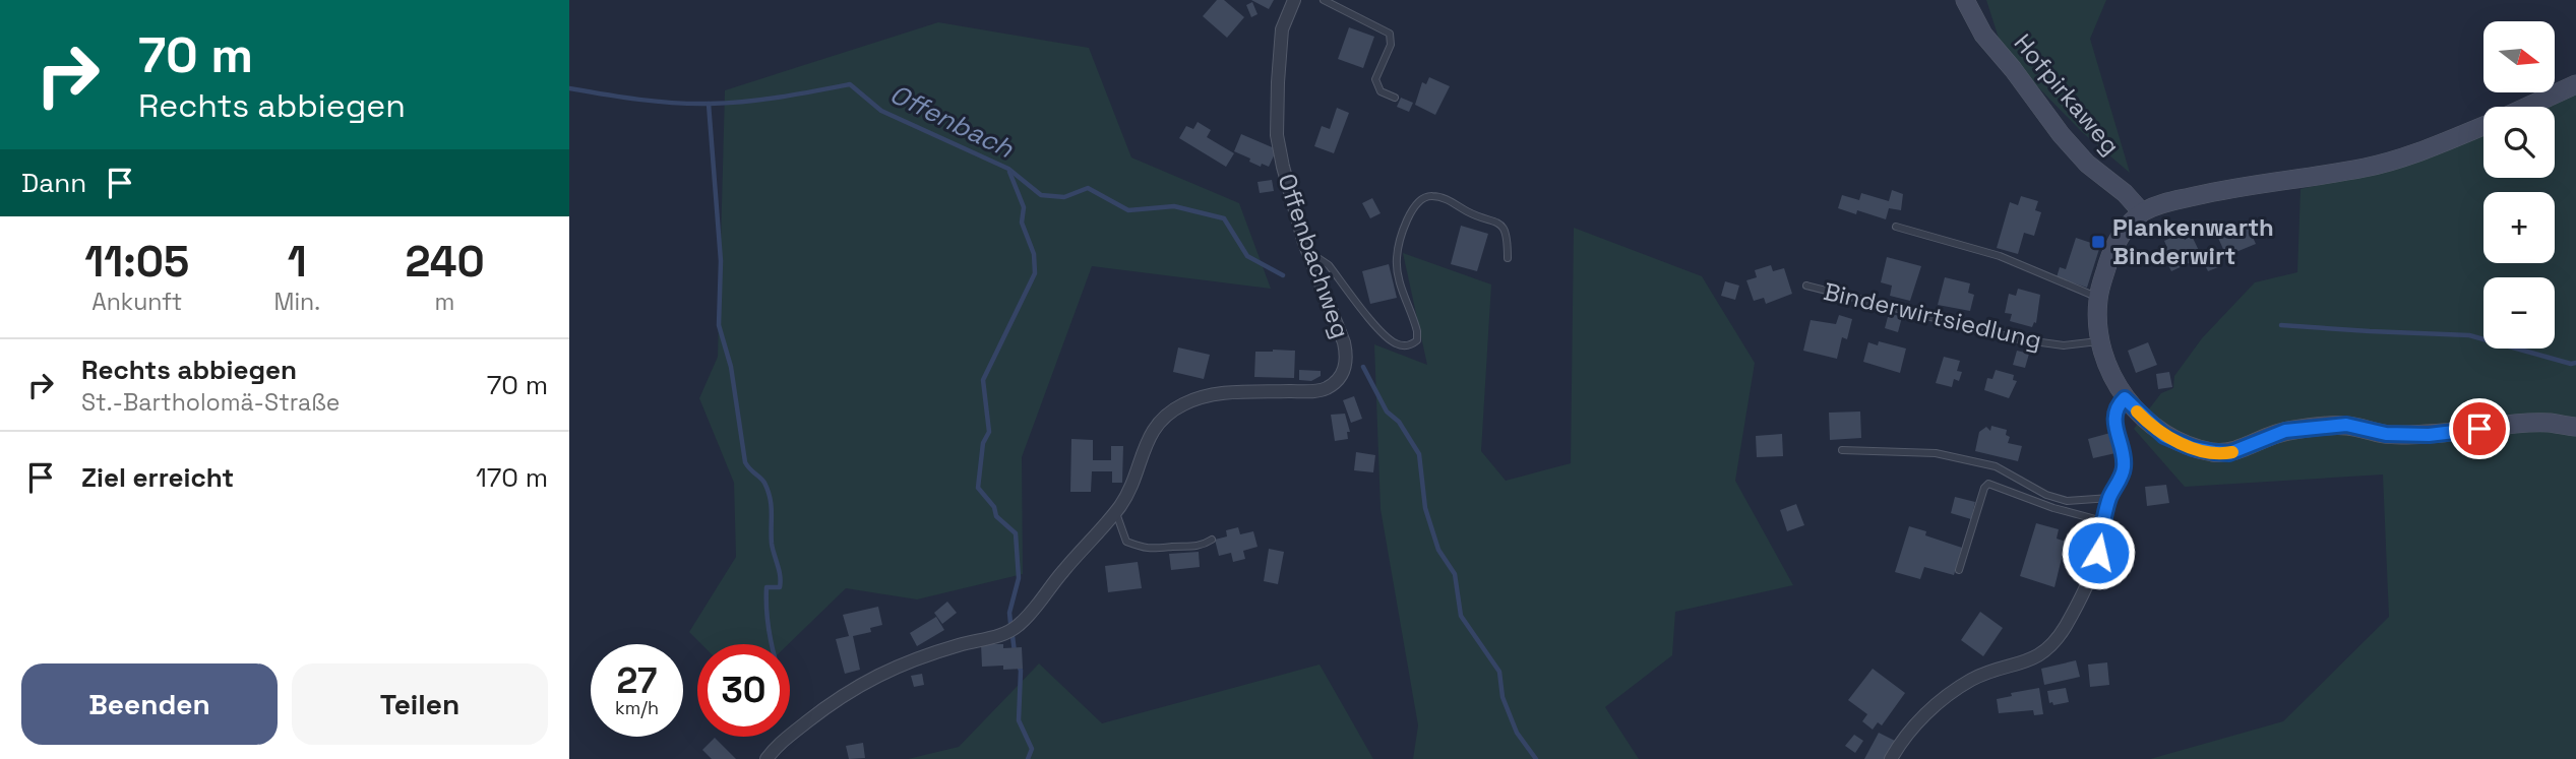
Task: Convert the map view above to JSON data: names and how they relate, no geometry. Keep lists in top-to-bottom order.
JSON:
{
  "streets": {
    "main road": ["Hofpirkaweg"],
    "street": ["Offenbachweg"],
    "lane": ["Binderwirtsiedlung"]
  },
  "water": ["Offenbach"],
  "places": {
    "transit": ["Plankenwarth Binderwirt"]
  },
  "north": "right",
  "page": {
    "turn": ["70 m", "Rechts abbiegen"],
    "map_buttons": ["+", "−"],
    "then": "Dann",
    "eta": [
      "11:05",
      "Ankunft",
      "1",
      "Min.",
      "240",
      "m"
    ],
    "list": [
      {
        "name": "Rechts abbiegen",
        "note": "St.-Bartholomä-Straße",
        "value": "70 m"
      },
      {
        "name": "Ziel erreicht",
        "value": "170 m"
      }
    ],
    "speed": "27 km/h",
    "limit": "30",
    "buttons": ["Beenden", "Teilen"]
  }
}
